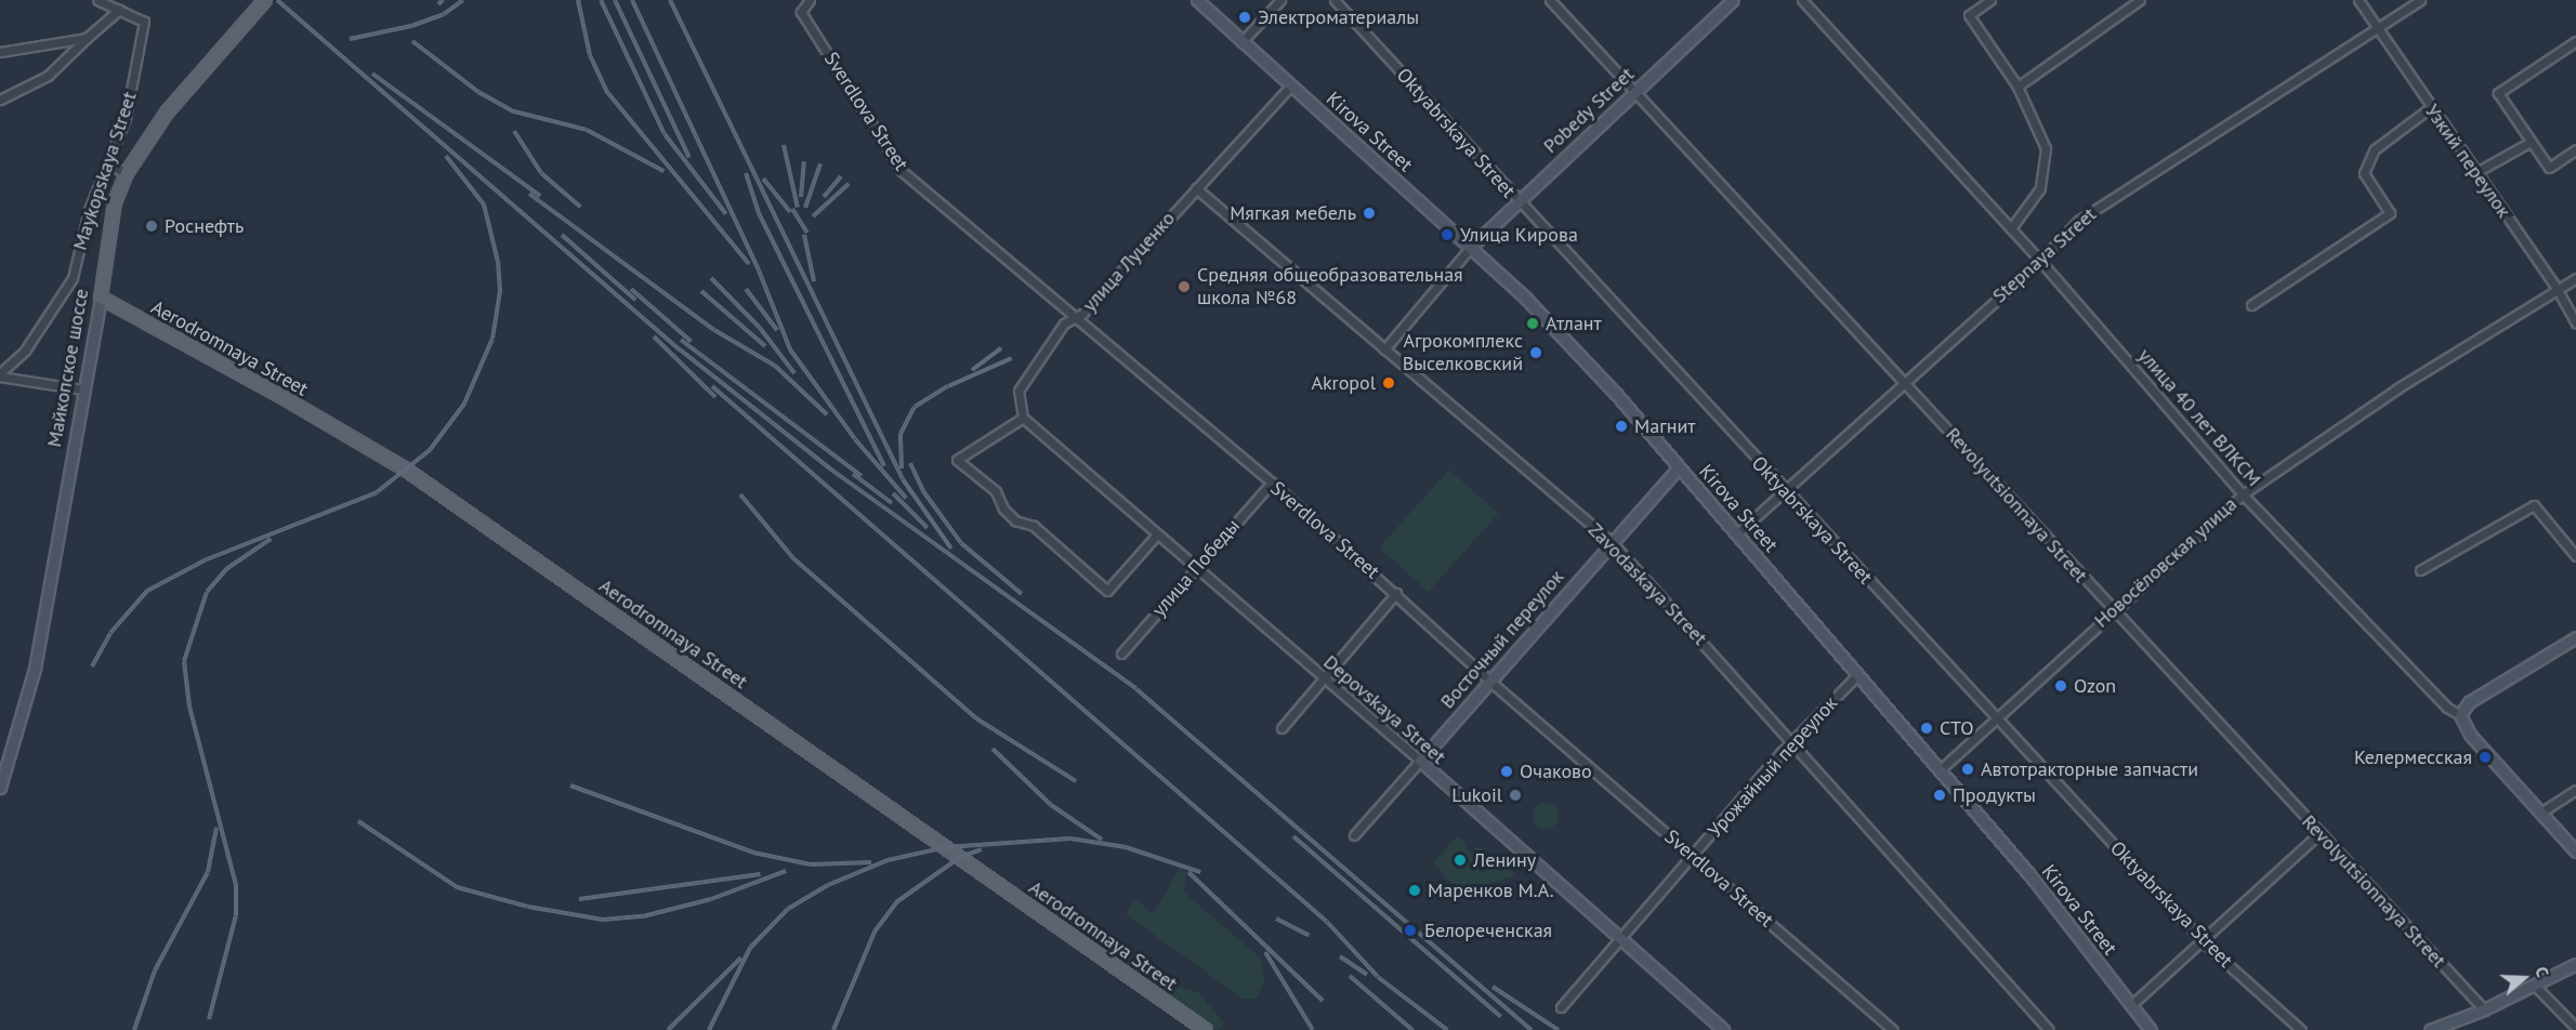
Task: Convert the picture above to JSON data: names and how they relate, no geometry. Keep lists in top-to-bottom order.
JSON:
{
  "streets": {
    "main road": ["Aerodromnaya Street", "Майкопское шоссе"],
    "street": [
      "Pobedy Street",
      "Sverdlova Street",
      "Kirova Street",
      "Oktyabrskaya Street",
      "Узкий переулок",
      "Maykopskaya Street",
      "Stepnaya Street",
      "улица Луценко",
      "улица 40 лет ВЛКСМ",
      "Revolyutsionnaya Street",
      "Новосёловская улица",
      "улица Победы",
      "Zavodaskaya Street",
      "Восточный переулок",
      "Depovskaya Street",
      "Урожайный переулок"
    ]
  },
  "crossings": [
    ["Pobedy Street", "Kirova Street"],
    ["Pobedy Street", "Oktyabrskaya Street"],
    ["Pobedy Street", "Revolyutsionnaya Street"],
    ["Sverdlova Street", "улица Луценко"],
    ["Sverdlova Street", "улица Победы"],
    ["Sverdlova Street", "Восточный переулок"],
    ["Sverdlova Street", "Урожайный переулок"],
    ["Kirova Street", "Stepnaya Street"],
    ["Kirova Street", "улица Луценко"],
    ["Kirova Street", "Новосёловская улица"],
    ["Kirova Street", "Восточный переулок"],
    ["Kirova Street", "Урожайный переулок"],
    ["Oktyabrskaya Street", "Stepnaya Street"],
    ["Oktyabrskaya Street", "Новосёловская улица"],
    ["Узкий переулок", "Stepnaya Street"],
    ["Узкий переулок", "Новосёловская улица"],
    ["Stepnaya Street", "улица 40 лет ВЛКСМ"],
    ["Stepnaya Street", "Revolyutsionnaya Street"],
    ["улица Луценко", "Zavodaskaya Street"],
    ["улица Луценко", "Depovskaya Street"],
    ["Aerodromnaya Street", "Майкопское шоссе"],
    ["улица 40 лет ВЛКСМ", "Новосёловская улица"],
    ["Revolyutsionnaya Street", "Новосёловская улица"],
    ["улица Победы", "Depovskaya Street"],
    ["Zavodaskaya Street", "Восточный переулок"],
    ["Zavodaskaya Street", "Урожайный переулок"],
    ["Восточный переулок", "Depovskaya Street"],
    ["Depovskaya Street", "Урожайный переулок"]
  ],
  "places": [
    "Электроматериалы",
    "Мягкая мебель",
    "Роснефть",
    "Улица Кирова",
    "Средняя общеобразовательная школа №68",
    "Атлант",
    "Агрокомплекс Выселковский",
    "Akropol",
    "Магнит",
    "Ozon",
    "СТО",
    "Келермесская",
    "Автотракторные запчасти",
    "Очаково",
    "Lukoil",
    "Продукты",
    "Ленину",
    "Маренков М.А.",
    "Белореченская"
  ],
  "north": "right"
}
